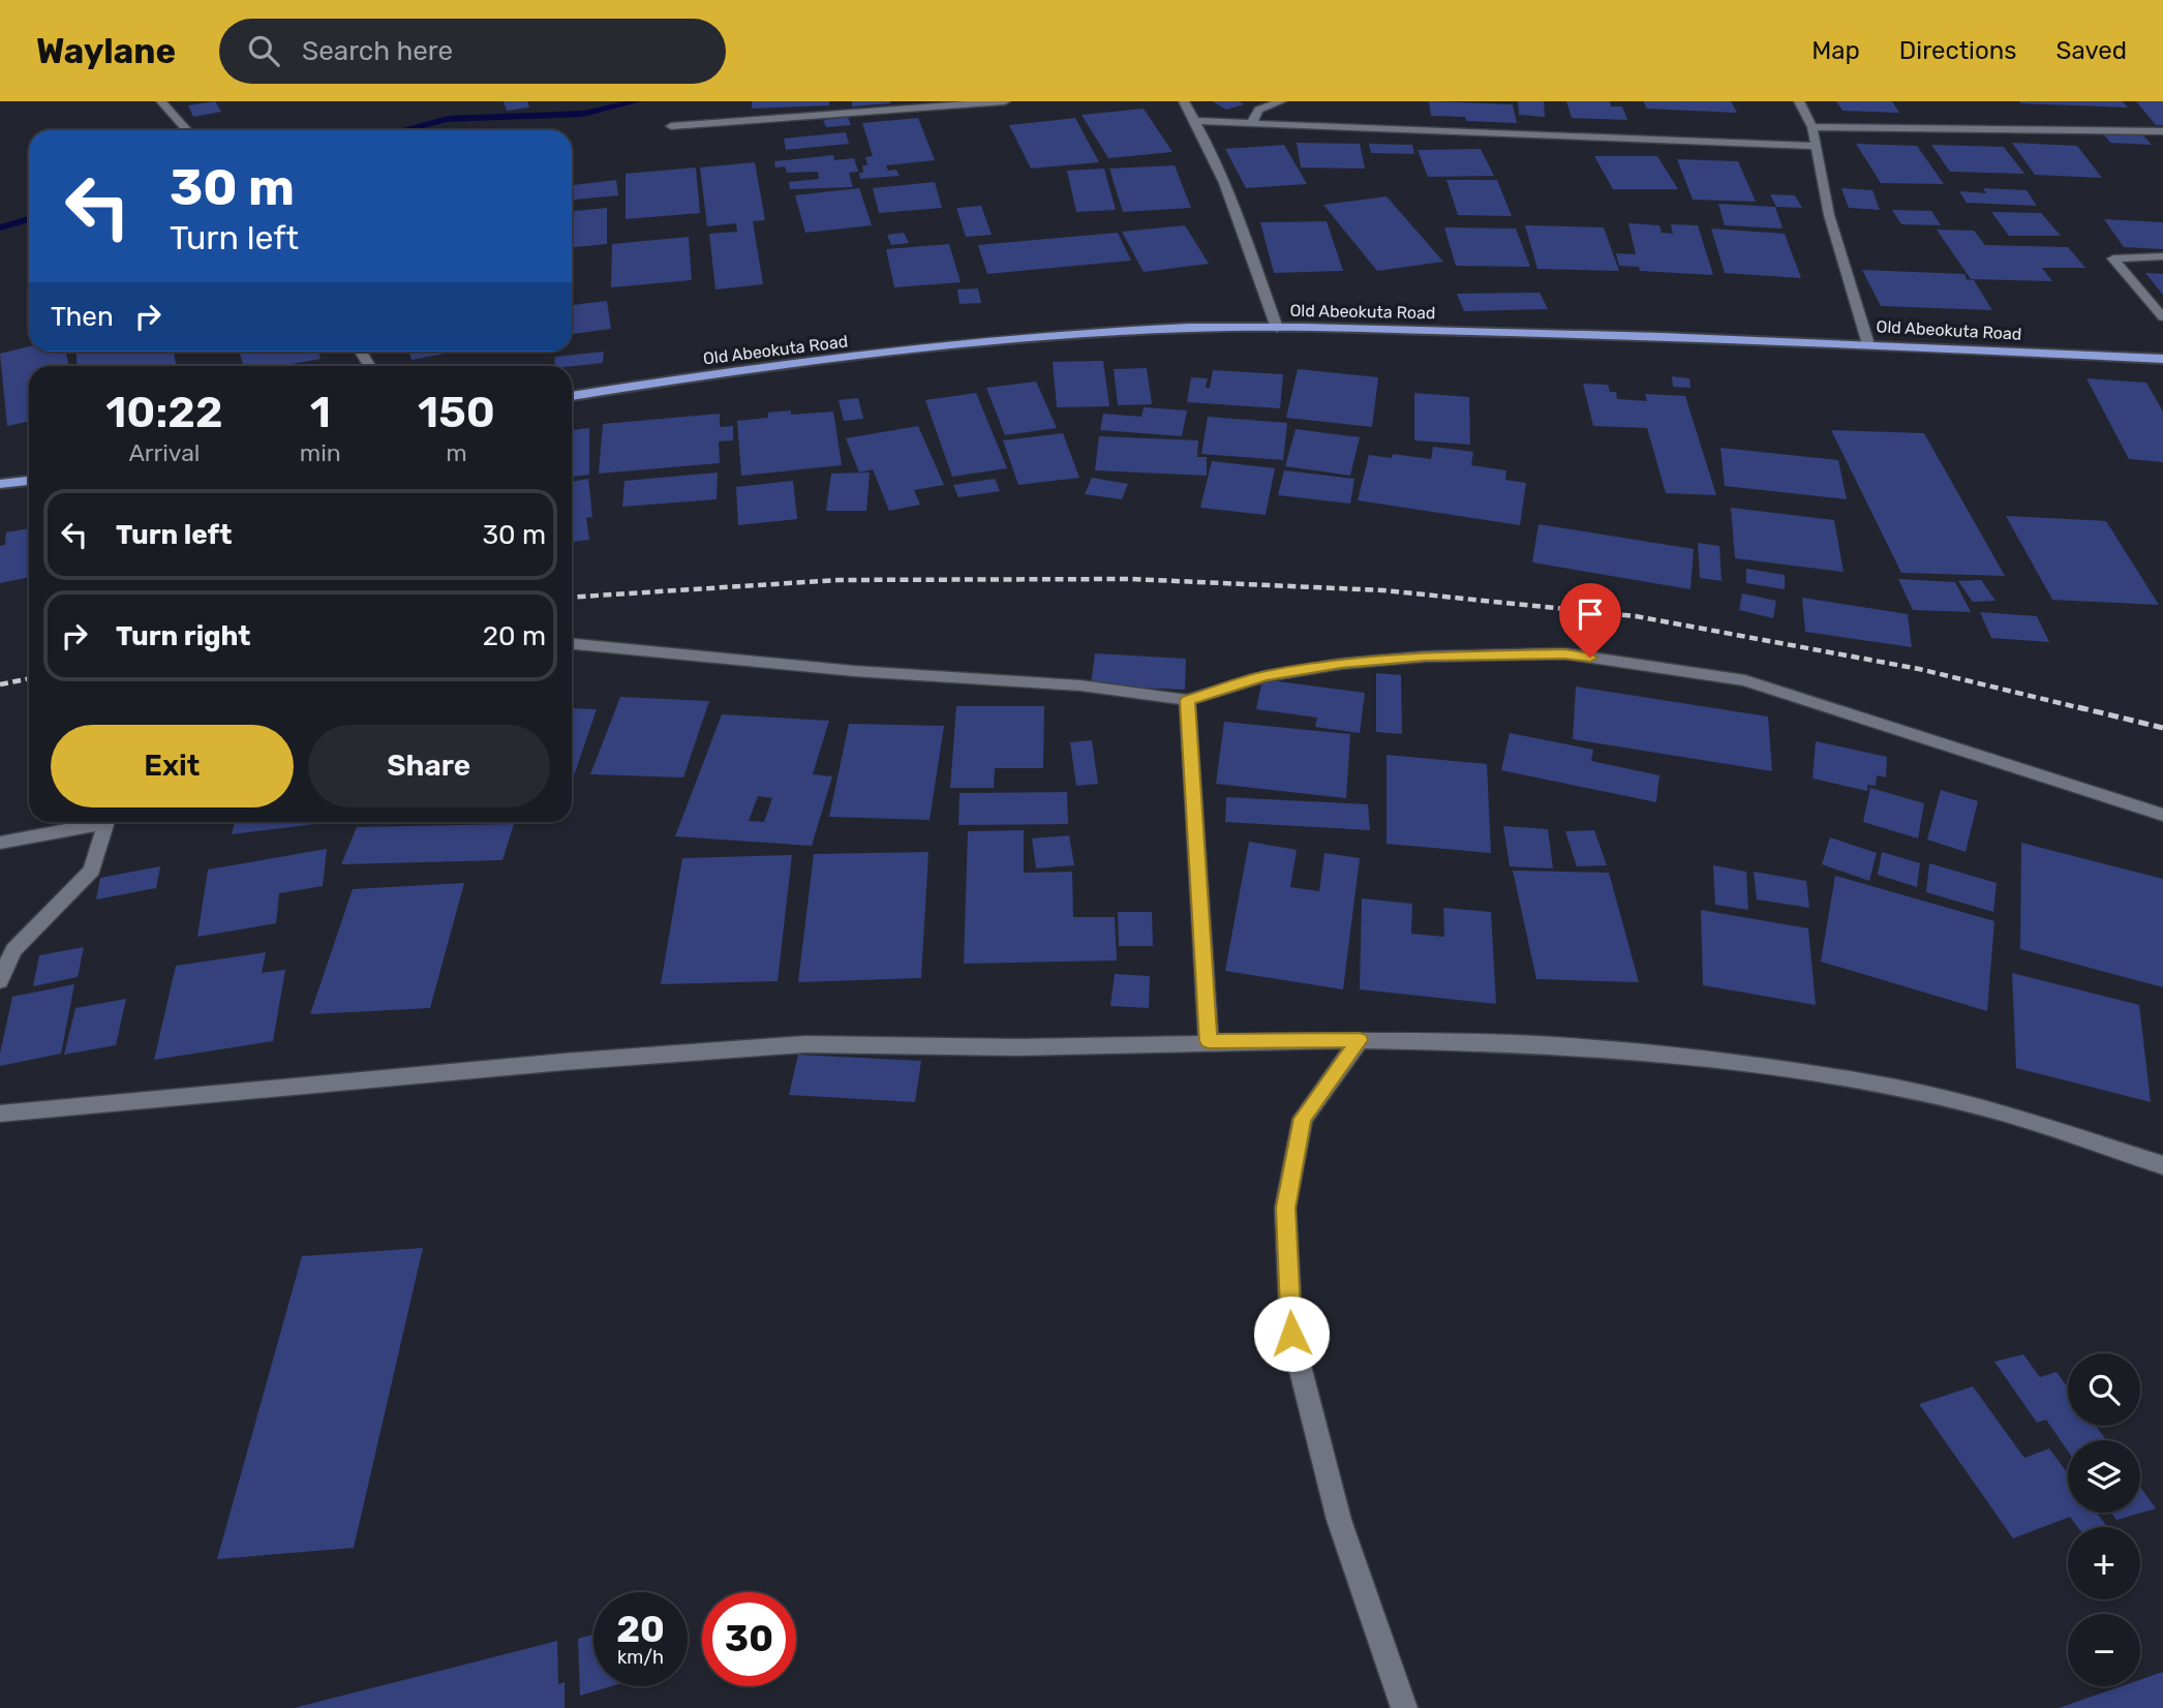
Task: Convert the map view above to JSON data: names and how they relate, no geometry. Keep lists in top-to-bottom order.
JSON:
{
  "streets": {
    "highway": ["Old Abeokuta Road"]
  },
  "page": {
    "header": "Waylane",
    "search": "Search here",
    "nav": ["Map", "Directions", "Saved"],
    "turn": ["30 m", "Turn left"],
    "then": "Then",
    "eta": [
      "10:22",
      "Arrival",
      "1",
      "min",
      "150",
      "m"
    ],
    "list": [
      {
        "name": "Turn left",
        "value": "30 m"
      },
      {
        "name": "Turn right",
        "value": "20 m"
      }
    ],
    "buttons": ["Exit", "Share"],
    "map_buttons": ["+", "−"],
    "speed": "20 km/h",
    "limit": "30"
  }
}
